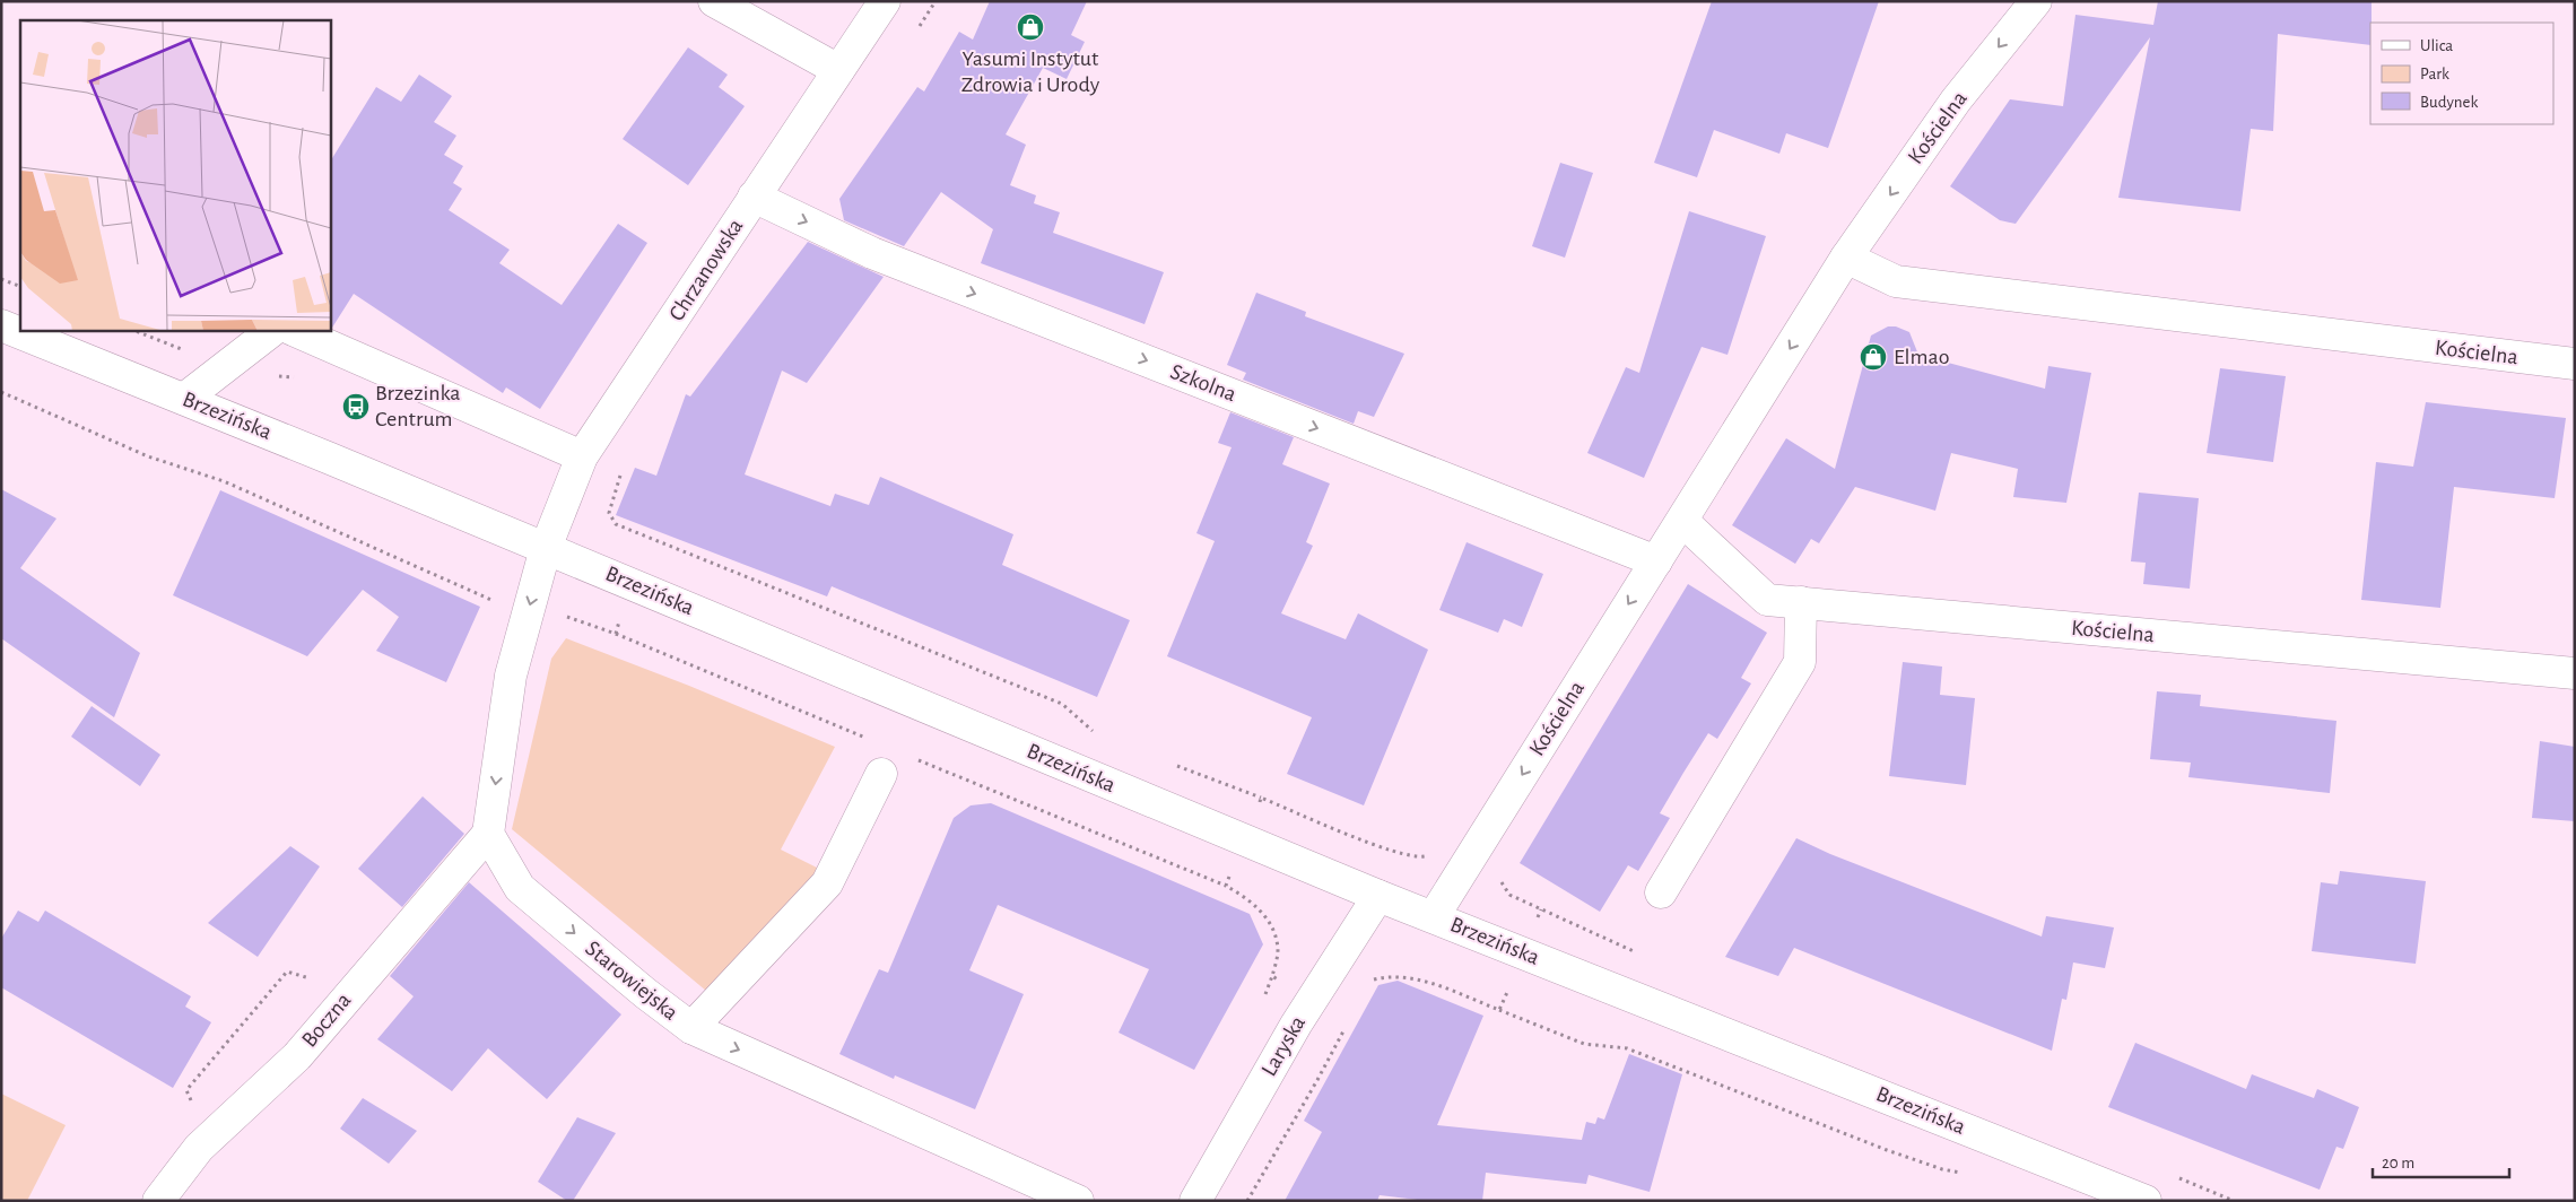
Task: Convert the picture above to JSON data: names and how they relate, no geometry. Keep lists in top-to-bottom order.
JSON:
{
  "streets": {
    "street": [
      "Kościelna",
      "Chrzanowska",
      "Szkolna",
      "Brzezińska",
      "Starowiejska",
      "Boczna",
      "Laryska"
    ]
  },
  "crossings": [
    ["Kościelna", "Szkolna"],
    ["Kościelna", "Brzezińska"],
    ["Chrzanowska", "Szkolna"],
    ["Chrzanowska", "Brzezińska"],
    ["Brzezińska", "Laryska"],
    ["Starowiejska", "Boczna"]
  ],
  "one_way": ["Kościelna", "Szkolna", "Starowiejska"],
  "places": {
    "shop": ["Yasumi Instytut Zdrowia i Urody", "Elmao"],
    "bus stop": ["Brzezinka Centrum"]
  },
  "legend": ["Ulica", "Park", "Budynek"],
  "scale_bar": "20 m"
}
